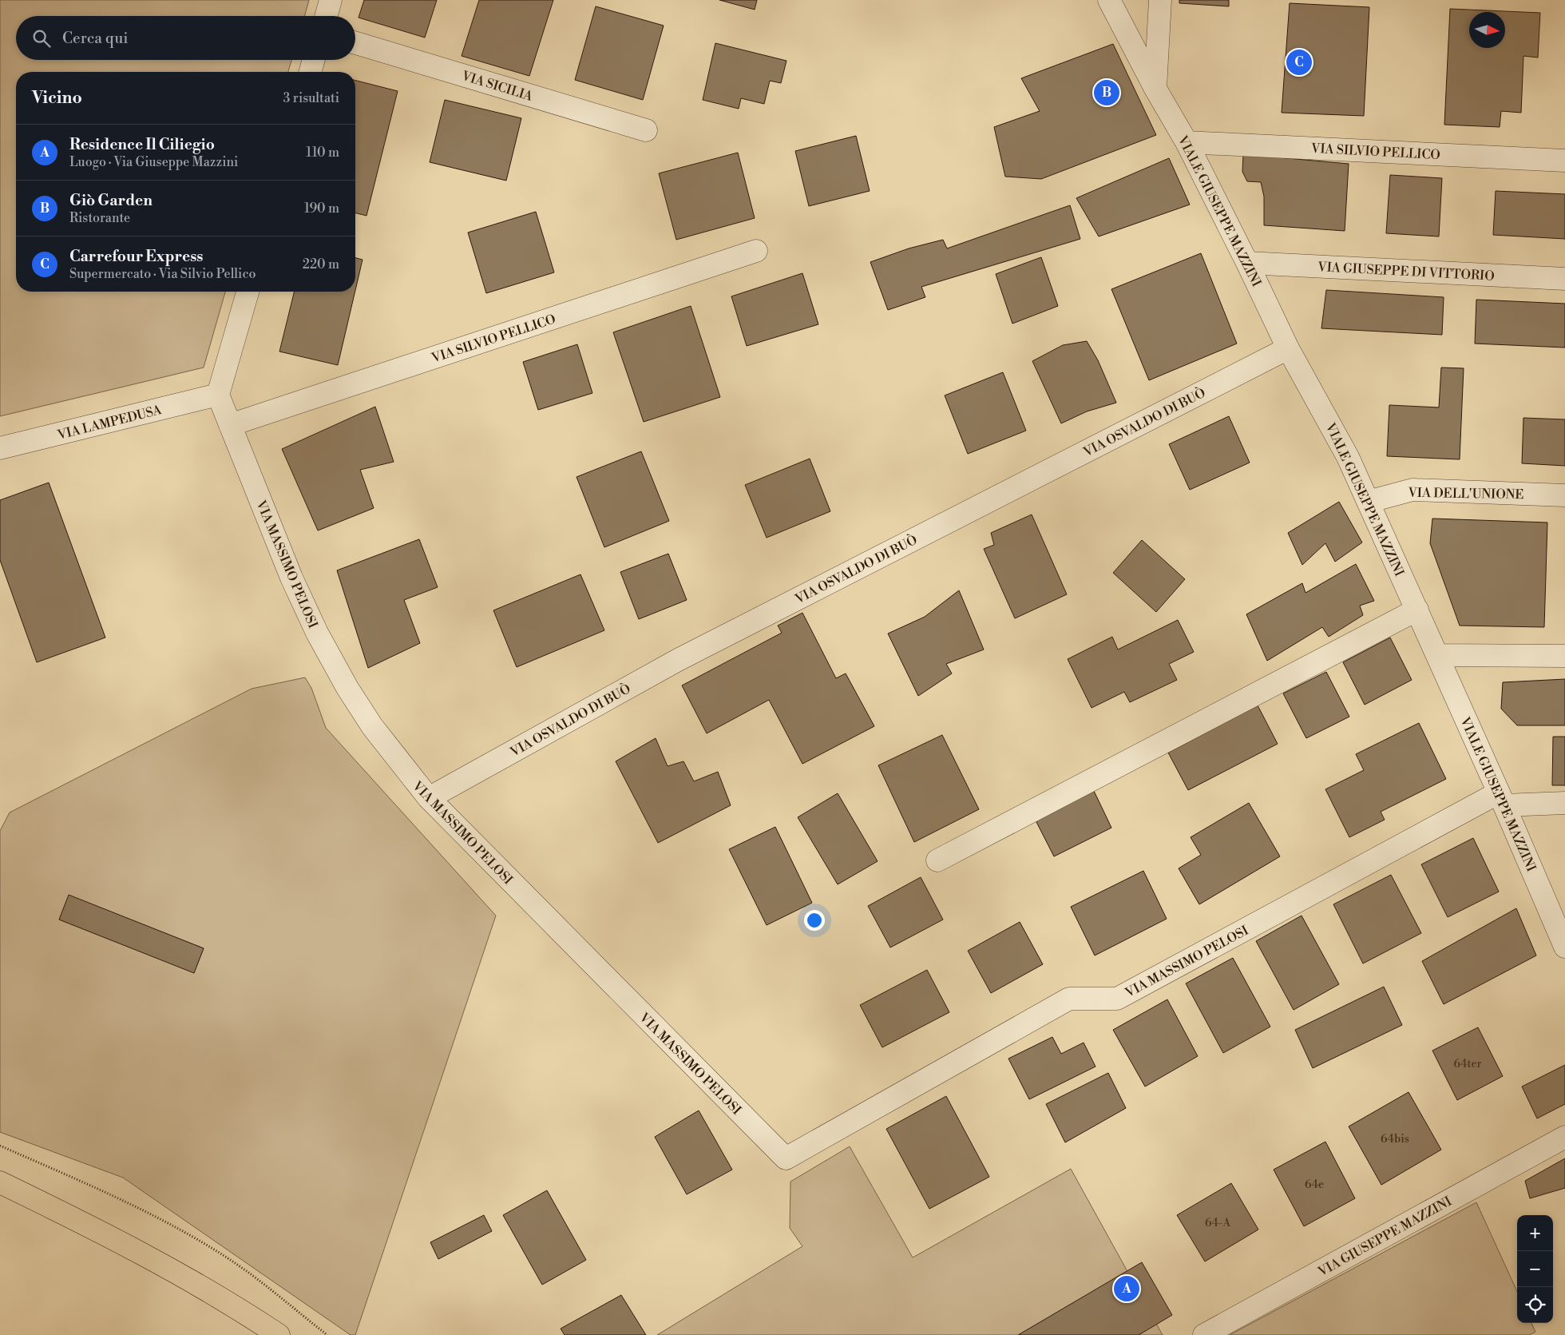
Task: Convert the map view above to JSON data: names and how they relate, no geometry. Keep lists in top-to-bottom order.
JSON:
{
  "streets": {
    "street": [
      "VIA SICILIA",
      "VIA SILVIO PELLICO",
      "VIALE GIUSEPPE MAZZINI",
      "VIA GIUSEPPE DI VITTORIO",
      "VIA LAMPEDUSA",
      "VIA OSVALDO DI BUÒ",
      "VIA DELL'UNIONE",
      "VIA MASSIMO PELOSI",
      "VIA GIUSEPPE MAZZINI"
    ]
  },
  "crossings": [
    ["VIA SILVIO PELLICO", "VIALE GIUSEPPE MAZZINI"],
    ["VIA SILVIO PELLICO", "VIA MASSIMO PELOSI"],
    ["VIALE GIUSEPPE MAZZINI", "VIA GIUSEPPE DI VITTORIO"],
    ["VIALE GIUSEPPE MAZZINI", "VIA OSVALDO DI BUÒ"],
    ["VIALE GIUSEPPE MAZZINI", "VIA DELL'UNIONE"],
    ["VIALE GIUSEPPE MAZZINI", "VIA MASSIMO PELOSI"],
    ["VIA LAMPEDUSA", "VIA MASSIMO PELOSI"],
    ["VIA OSVALDO DI BUÒ", "VIA MASSIMO PELOSI"]
  ],
  "house_numbers": [
    "64ter",
    "64bis",
    "64e",
    "64-A"
  ],
  "north": "right",
  "page": {
    "search": "Cerca qui",
    "pins": ["C", "B", "A"],
    "heading": ["Vicino", "3 risultati"],
    "list": [
      {
        "mark": "A",
        "name": "Residence Il Ciliegio",
        "note": "Luogo · Via Giuseppe Mazzini",
        "value": "110 m"
      },
      {
        "mark": "B",
        "name": "Giò Garden",
        "note": "Ristorante",
        "value": "190 m"
      },
      {
        "mark": "C",
        "name": "Carrefour Express",
        "note": "Supermercato · Via Silvio Pellico",
        "value": "220 m"
      }
    ],
    "map_buttons": ["+", "−"]
  }
}
